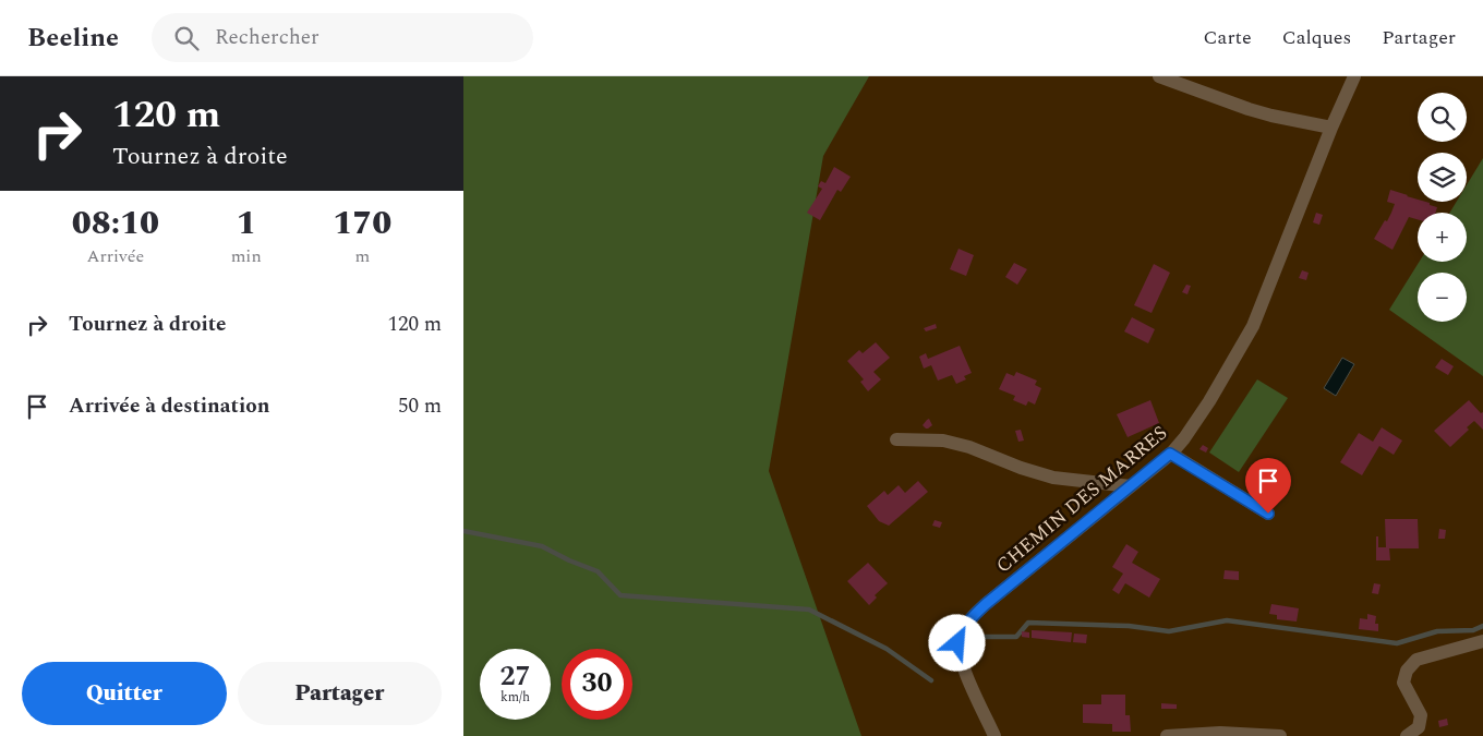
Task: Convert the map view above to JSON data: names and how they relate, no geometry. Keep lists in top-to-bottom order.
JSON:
{
  "streets": {
    "street": ["CHEMIN DES MARRES"]
  },
  "page": {
    "header": "Beeline",
    "search": "Rechercher",
    "nav": ["Carte", "Calques", "Partager"],
    "turn": ["120 m", "Tournez à droite"],
    "map_buttons": ["+", "−"],
    "eta": [
      "08:10",
      "Arrivée",
      "1",
      "min",
      "170",
      "m"
    ],
    "list": [
      {
        "name": "Tournez à droite",
        "value": "120 m"
      },
      {
        "name": "Arrivée à destination",
        "value": "50 m"
      }
    ],
    "speed": "27 km/h",
    "limit": "30",
    "buttons": ["Quitter", "Partager"]
  }
}
